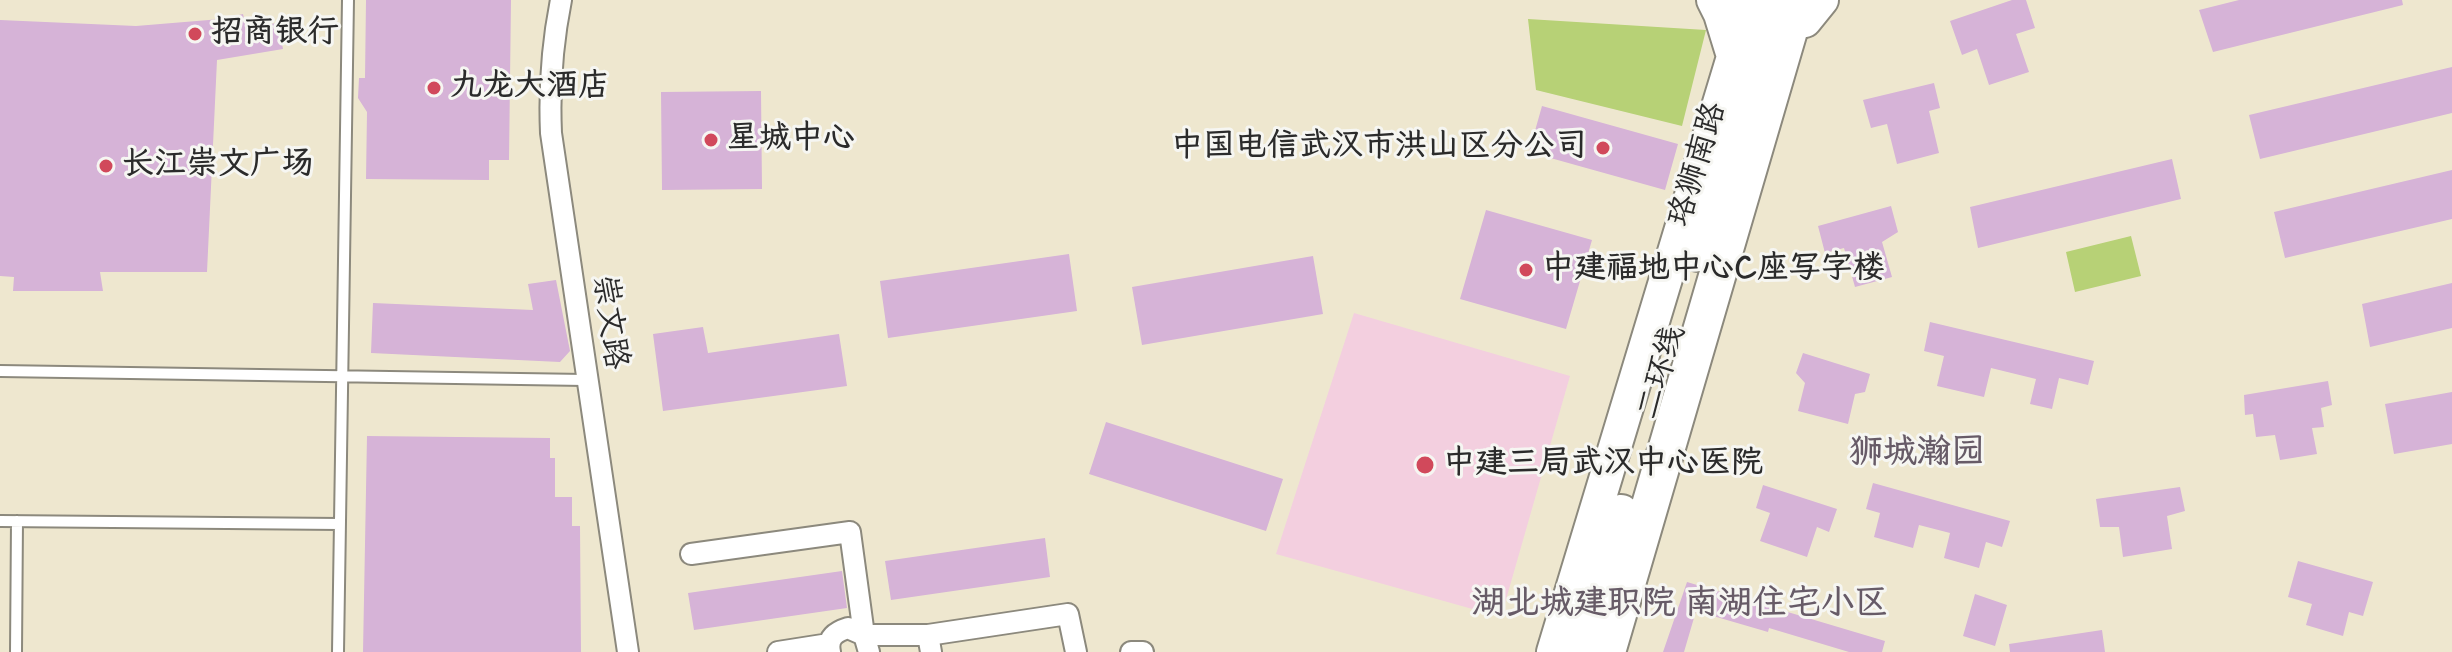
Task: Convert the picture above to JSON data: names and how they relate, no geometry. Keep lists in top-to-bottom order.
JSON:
{
  "streets": {
    "highway": ["二环线"],
    "main road": ["珞狮南路"],
    "street": ["崇文路"]
  },
  "districts": ["狮城瀚园", "湖北城建职院 南湖住宅小区"],
  "places": [
    "招商银行",
    "九龙大酒店",
    "星城中心",
    "中国电信武汉市洪山区分公司",
    "长江崇文广场",
    "中建福地中心C座写字楼",
    "中建三局武汉中心医院"
  ]
}
